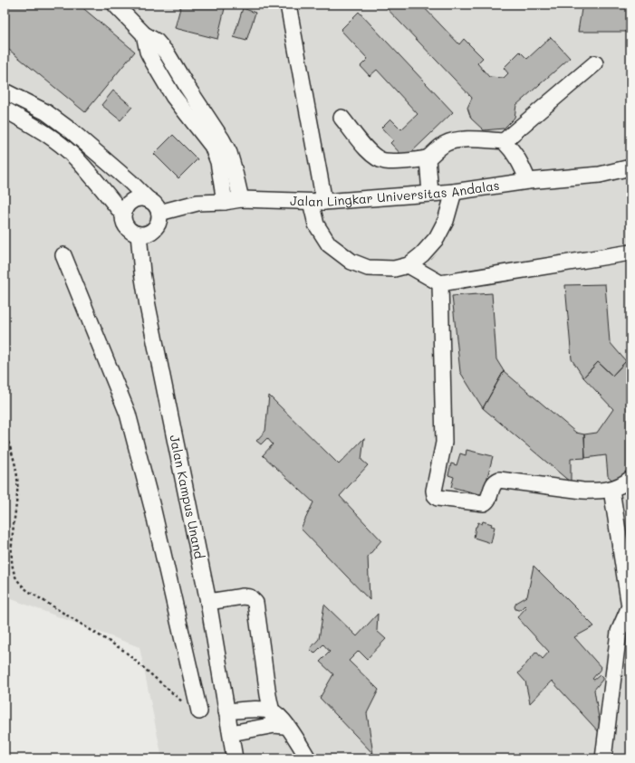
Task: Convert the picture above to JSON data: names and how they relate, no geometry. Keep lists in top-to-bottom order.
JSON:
{
  "streets": {
    "street": ["Jalan Lingkar Universitas Andalas", "Jalan Kampus Unand"]
  },
  "crossings": [
    ["Jalan Lingkar Universitas Andalas", "Jalan Kampus Unand"]
  ]
}
